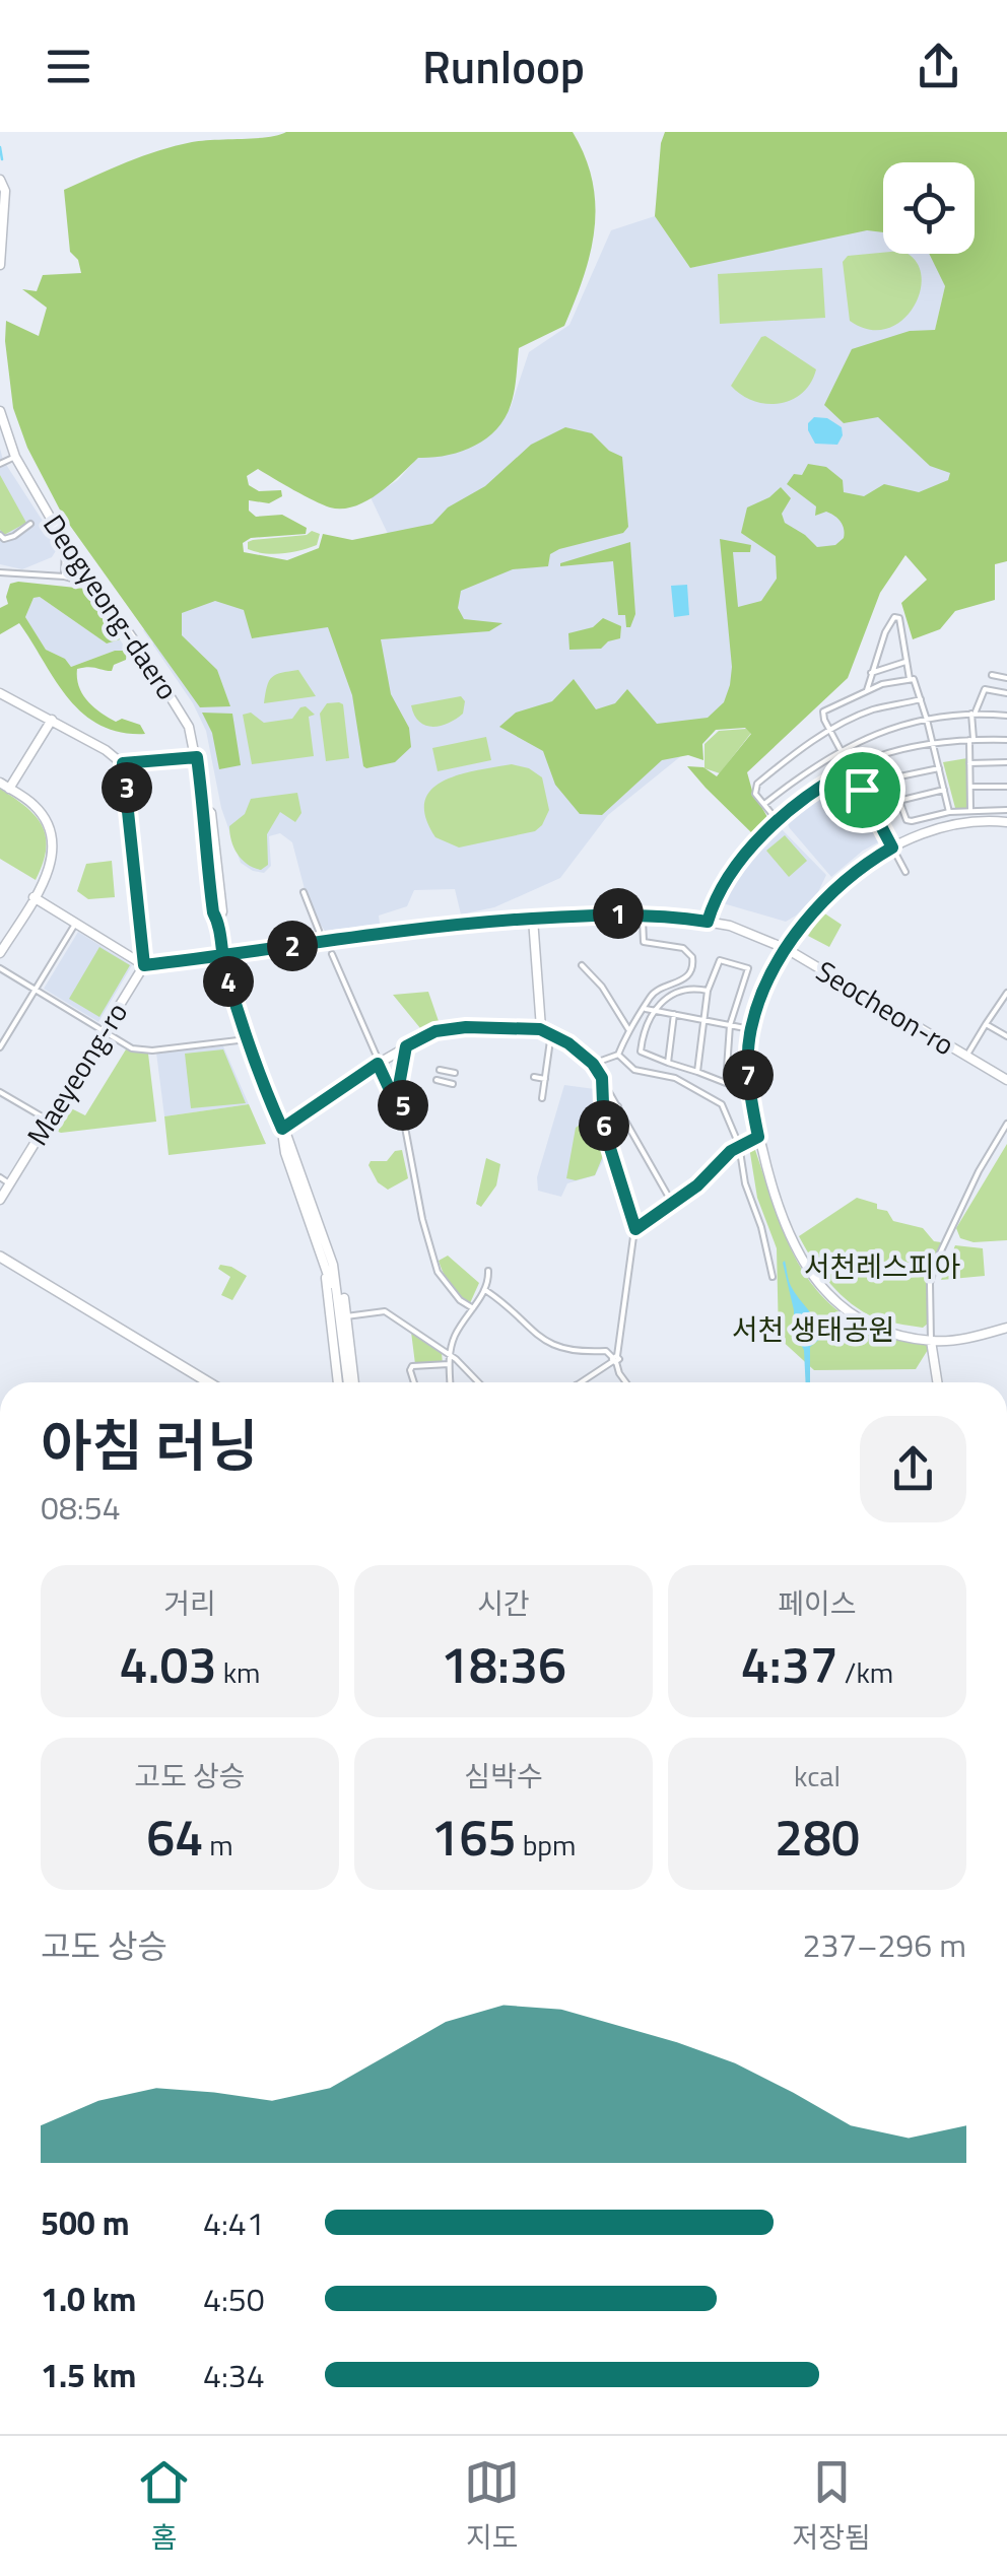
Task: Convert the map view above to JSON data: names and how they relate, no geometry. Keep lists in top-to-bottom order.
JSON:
{
  "streets": {
    "street": ["Deogyeong-daero", "Seocheon-ro", "Maeyeong-ro"]
  },
  "crossings": [
    ["Deogyeong-daero", "Seocheon-ro"]
  ],
  "parks": ["서천레스피아", "서천 생태공원"],
  "page": {
    "header": "Runloop",
    "pins": [
      "3",
      "1",
      "2",
      "4",
      "7",
      "5",
      "6"
    ],
    "heading": ["아침 러닝", "08:54"],
    "stats": [
      ["거리", "4.03 km"],
      ["시간", "18:36"],
      ["페이스", "4:37 /km"],
      ["고도 상승", "64 m"],
      ["심박수", "165 bpm"],
      ["kcal", "280"]
    ],
    "chart": ["고도 상승", "237–296 m"],
    "list": [
      {
        "name": "500 m",
        "note": "4:41"
      },
      {
        "name": "1.0 km",
        "note": "4:50"
      },
      {
        "name": "1.5 km",
        "note": "4:34"
      }
    ],
    "tabs": ["홈", "지도", "저장됨"]
  }
}
